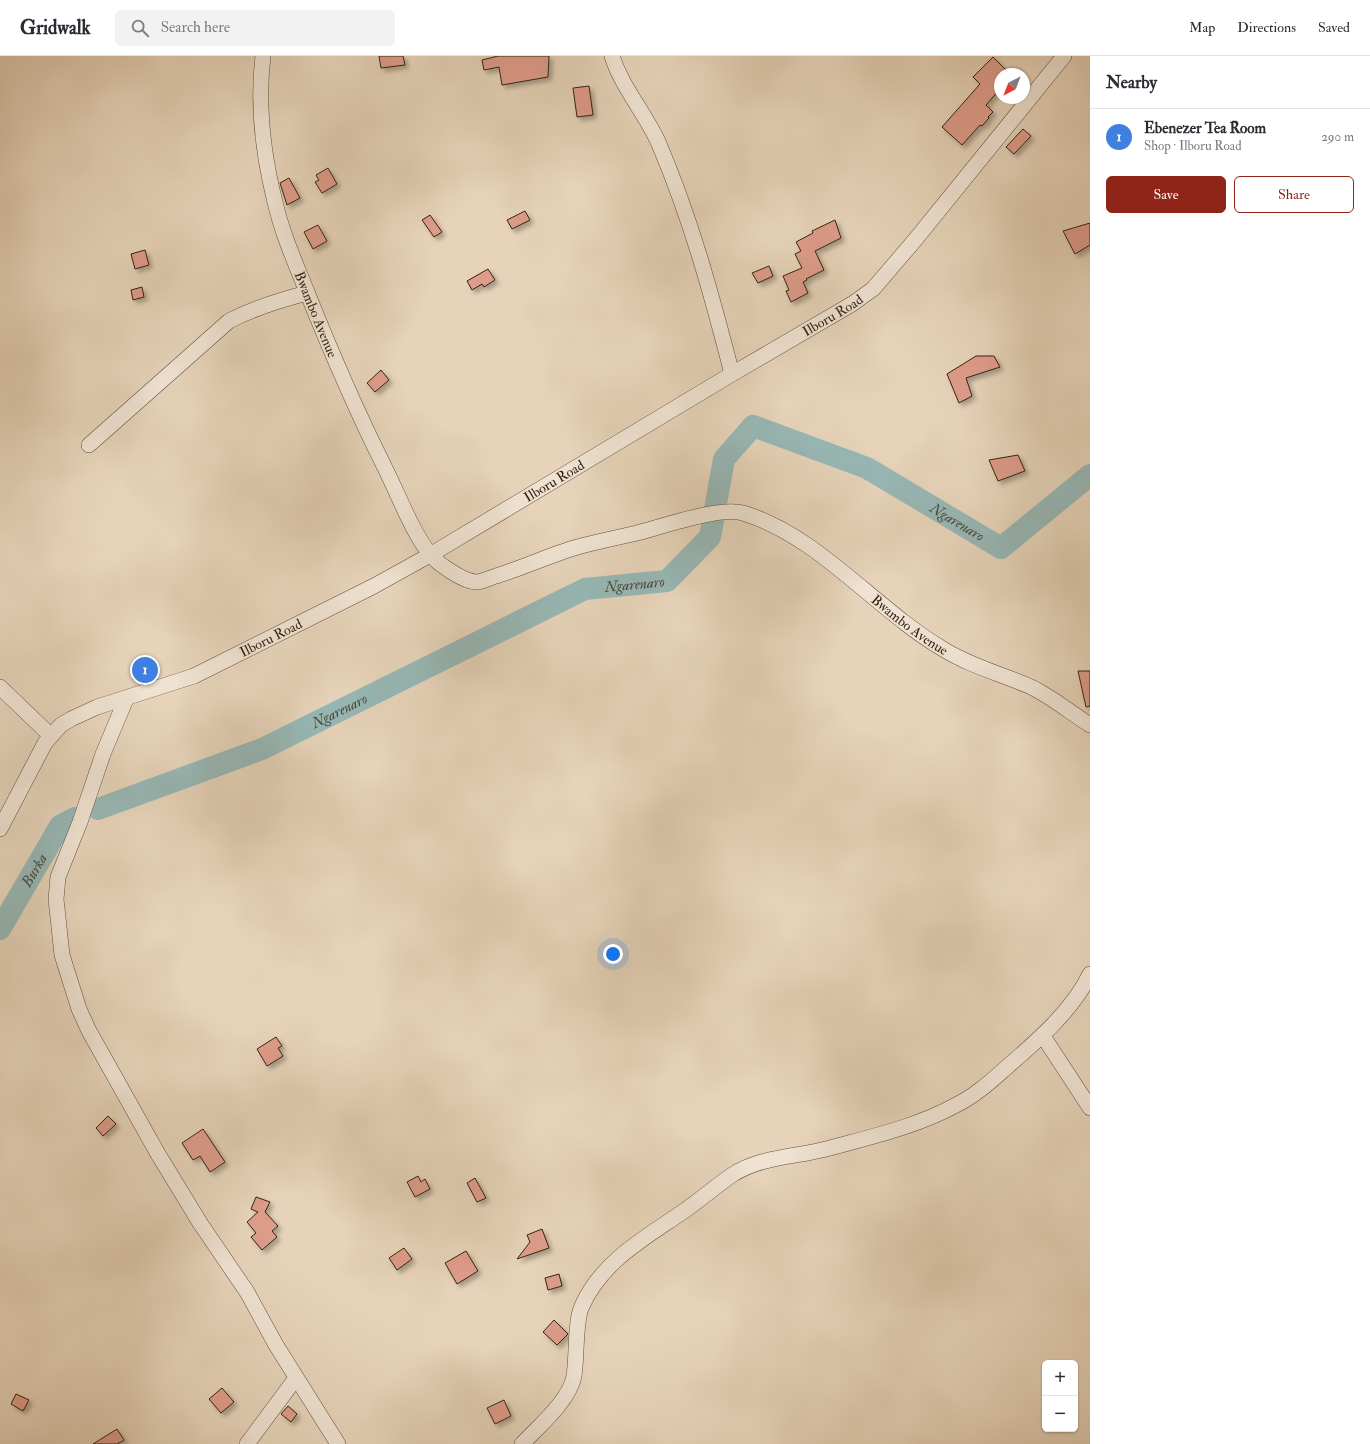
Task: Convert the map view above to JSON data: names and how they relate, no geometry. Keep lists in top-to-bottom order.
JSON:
{
  "streets": {
    "street": ["Bwambo Avenue", "Ilboru Road"]
  },
  "crossings": [
    ["Bwambo Avenue", "Ilboru Road"]
  ],
  "water": ["Ngarenaro", "Burka"],
  "north": "bottom left",
  "page": {
    "header": "Gridwalk",
    "search": "Search here",
    "nav": ["Map", "Directions", "Saved"],
    "heading": "Nearby",
    "list": [
      {
        "mark": "1",
        "name": "Ebenezer Tea Room",
        "note": "Shop · Ilboru Road",
        "value": "290 m"
      }
    ],
    "buttons": ["Save", "Share"],
    "pins": "1",
    "map_buttons": ["+", "−"]
  }
}
